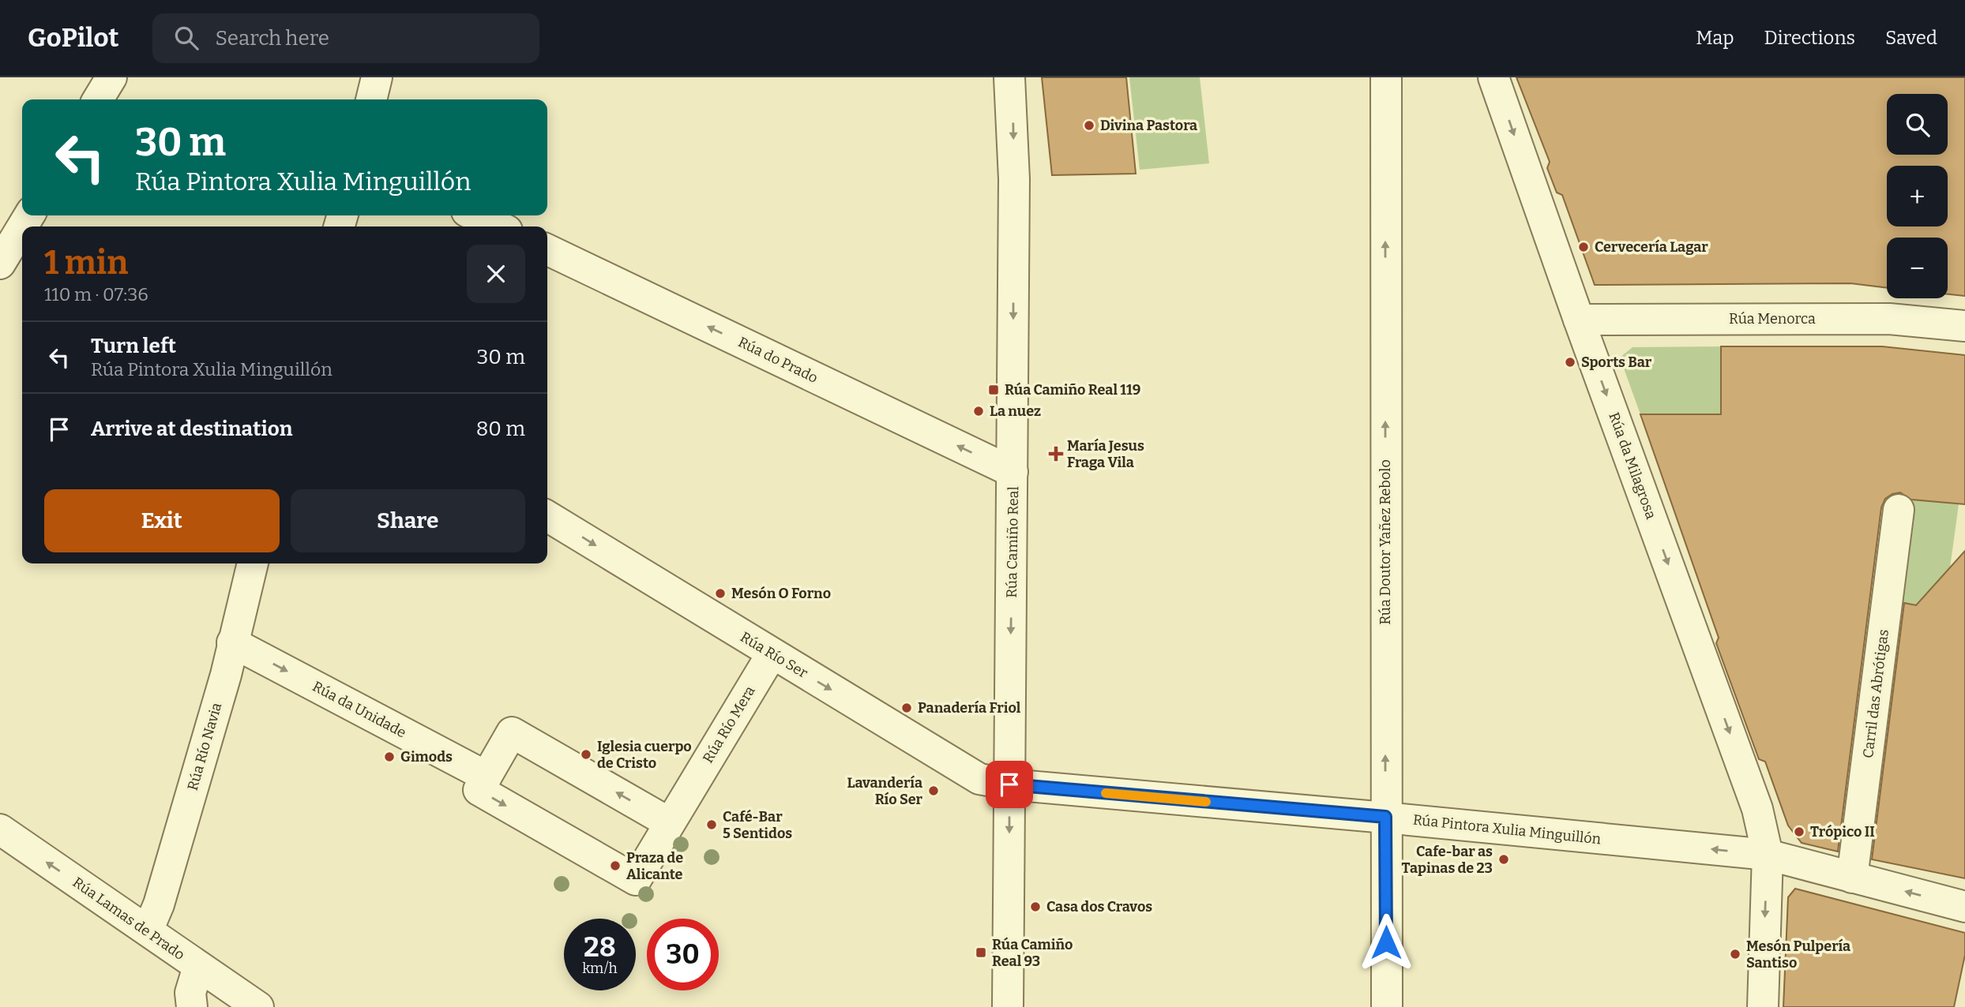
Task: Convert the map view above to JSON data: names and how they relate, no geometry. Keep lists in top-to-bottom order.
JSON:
{
  "streets": {
    "street": [
      "Rúa Menorca",
      "Rúa do Prado",
      "Rúa da Milagrosa",
      "Rúa Camiño Real",
      "Rúa Doutor Yañez Rebolo",
      "Rúa Río Ser",
      "Carril das Abrótigas",
      "Rúa da Unidade",
      "Rúa Río Mera",
      "Rúa Río Navia",
      "Rúa Pintora Xulia Minguillón",
      "Rúa Lamas de Prado"
    ]
  },
  "crossings": [
    ["Rúa Menorca", "Rúa da Milagrosa"],
    ["Rúa do Prado", "Rúa Camiño Real"],
    ["Rúa da Milagrosa", "Rúa Pintora Xulia Minguillón"],
    ["Rúa Camiño Real", "Rúa Río Ser"],
    ["Rúa Camiño Real", "Rúa Pintora Xulia Minguillón"],
    ["Rúa Doutor Yañez Rebolo", "Rúa Pintora Xulia Minguillón"],
    ["Rúa Río Ser", "Rúa Río Mera"],
    ["Rúa Río Ser", "Rúa Pintora Xulia Minguillón"],
    ["Carril das Abrótigas", "Rúa Pintora Xulia Minguillón"],
    ["Rúa da Unidade", "Rúa Río Navia"],
    ["Rúa Río Navia", "Rúa Lamas de Prado"]
  ],
  "one_way": [
    "Rúa do Prado",
    "Rúa da Milagrosa",
    "Rúa Camiño Real",
    "Rúa Doutor Yañez Rebolo",
    "Rúa Río Ser",
    "Rúa da Unidade",
    "Rúa Pintora Xulia Minguillón",
    "Rúa Lamas de Prado"
  ],
  "places": {
    "other": [
      "Divina Pastora",
      "Cervecería Lagar",
      "Sports Bar",
      "La nuez",
      "Mesón O Forno",
      "Panadería Friol",
      "Iglesia cuerpo de Cristo",
      "Gimods",
      "Lavandería Río Ser",
      "Café-Bar 5 Sentidos",
      "Trópico II",
      "Cafe-bar as Tapinas de 23",
      "Praza de Alicante",
      "Casa dos Cravos",
      "Mesón Pulpería Santiso"
    ],
    "transit": ["Rúa Camiño Real 119", "Rúa Camiño Real 93"],
    "health": ["María Jesus Fraga Vila"]
  },
  "page": {
    "header": "GoPilot",
    "search": "Search here",
    "nav": ["Map", "Directions", "Saved"],
    "map_buttons": ["+", "−"],
    "turn": ["30 m", "Rúa Pintora Xulia Minguillón"],
    "heading": ["1 min", "110 m · 07:36"],
    "list": [
      {
        "name": "Turn left",
        "note": "Rúa Pintora Xulia Minguillón",
        "value": "30 m"
      },
      {
        "name": "Arrive at destination",
        "value": "80 m"
      }
    ],
    "buttons": ["Exit", "Share"],
    "speed": "28 km/h",
    "limit": "30"
  }
}
